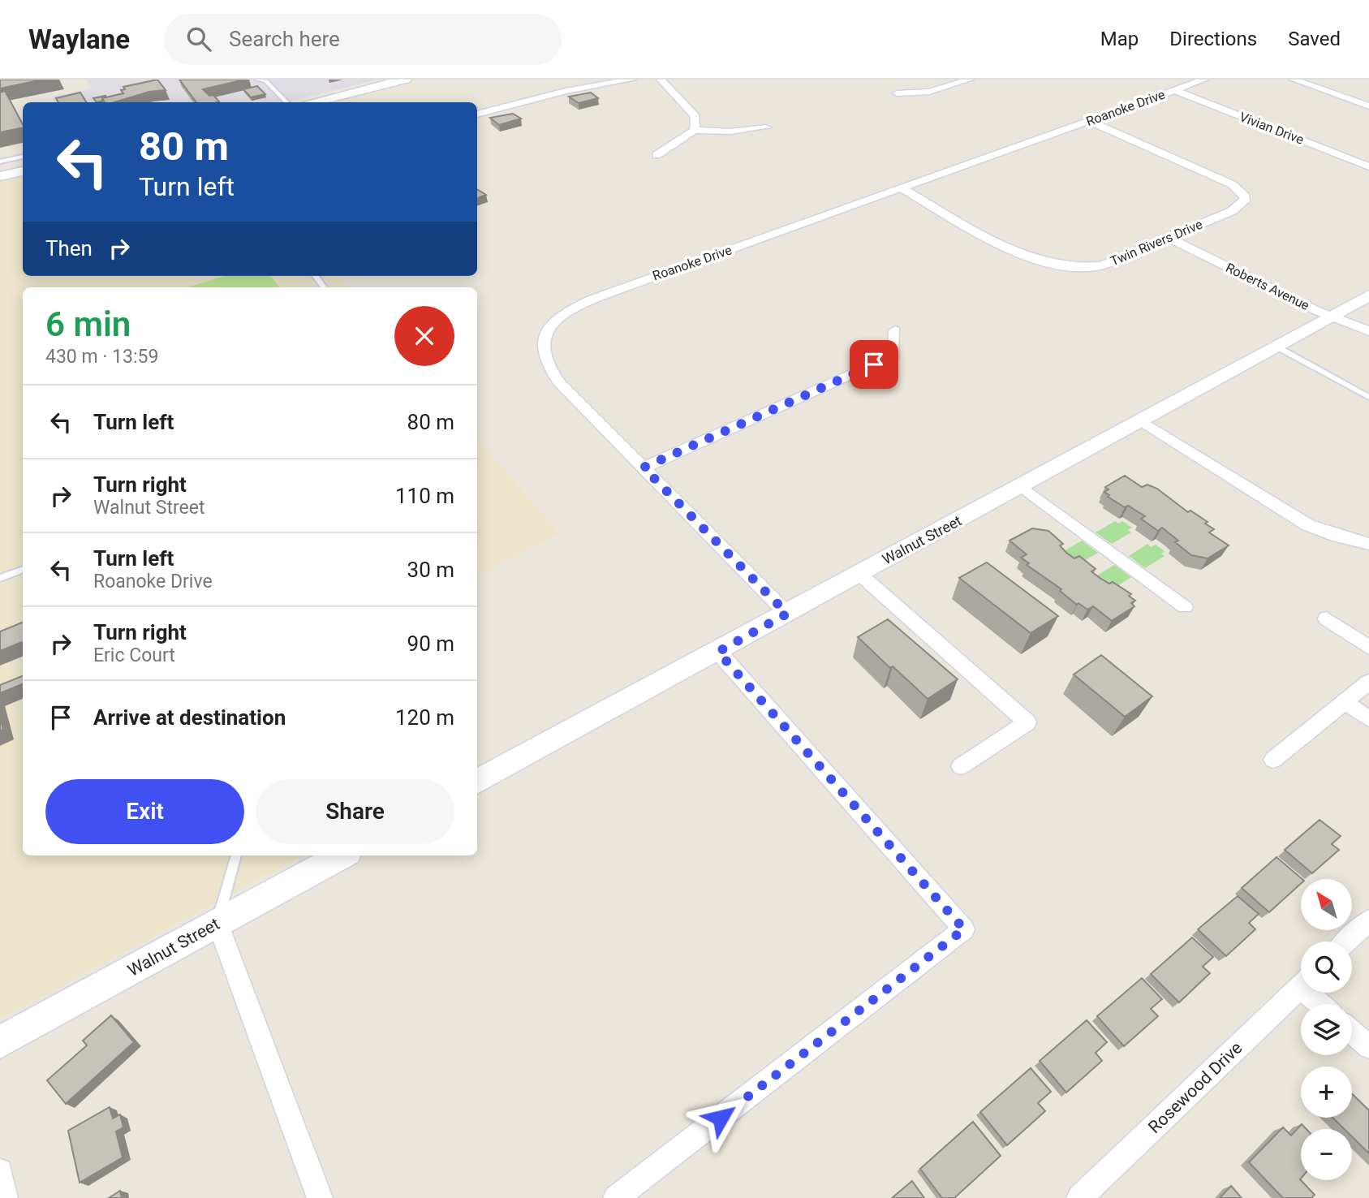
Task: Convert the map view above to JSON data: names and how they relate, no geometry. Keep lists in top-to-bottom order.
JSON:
{
  "streets": {
    "street": [
      "Roanoke Drive",
      "Vivian Drive",
      "Twin Rivers Drive",
      "Roberts Avenue",
      "Walnut Street",
      "Rosewood Drive"
    ]
  },
  "crossings": [
    ["Roanoke Drive", "Vivian Drive"],
    ["Roanoke Drive", "Twin Rivers Drive"],
    ["Roanoke Drive", "Walnut Street"],
    ["Twin Rivers Drive", "Roberts Avenue"],
    ["Roberts Avenue", "Walnut Street"]
  ],
  "north": "top left",
  "page": {
    "header": "Waylane",
    "search": "Search here",
    "nav": ["Map", "Directions", "Saved"],
    "turn": ["80 m", "Turn left"],
    "then": "Then",
    "heading": ["6 min", "430 m · 13:59"],
    "list": [
      {
        "name": "Turn left",
        "value": "80 m"
      },
      {
        "name": "Turn right",
        "note": "Walnut Street",
        "value": "110 m"
      },
      {
        "name": "Turn left",
        "note": "Roanoke Drive",
        "value": "30 m"
      },
      {
        "name": "Turn right",
        "note": "Eric Court",
        "value": "90 m"
      },
      {
        "name": "Arrive at destination",
        "value": "120 m"
      }
    ],
    "buttons": ["Exit", "Share"],
    "map_buttons": ["+", "−"]
  }
}
